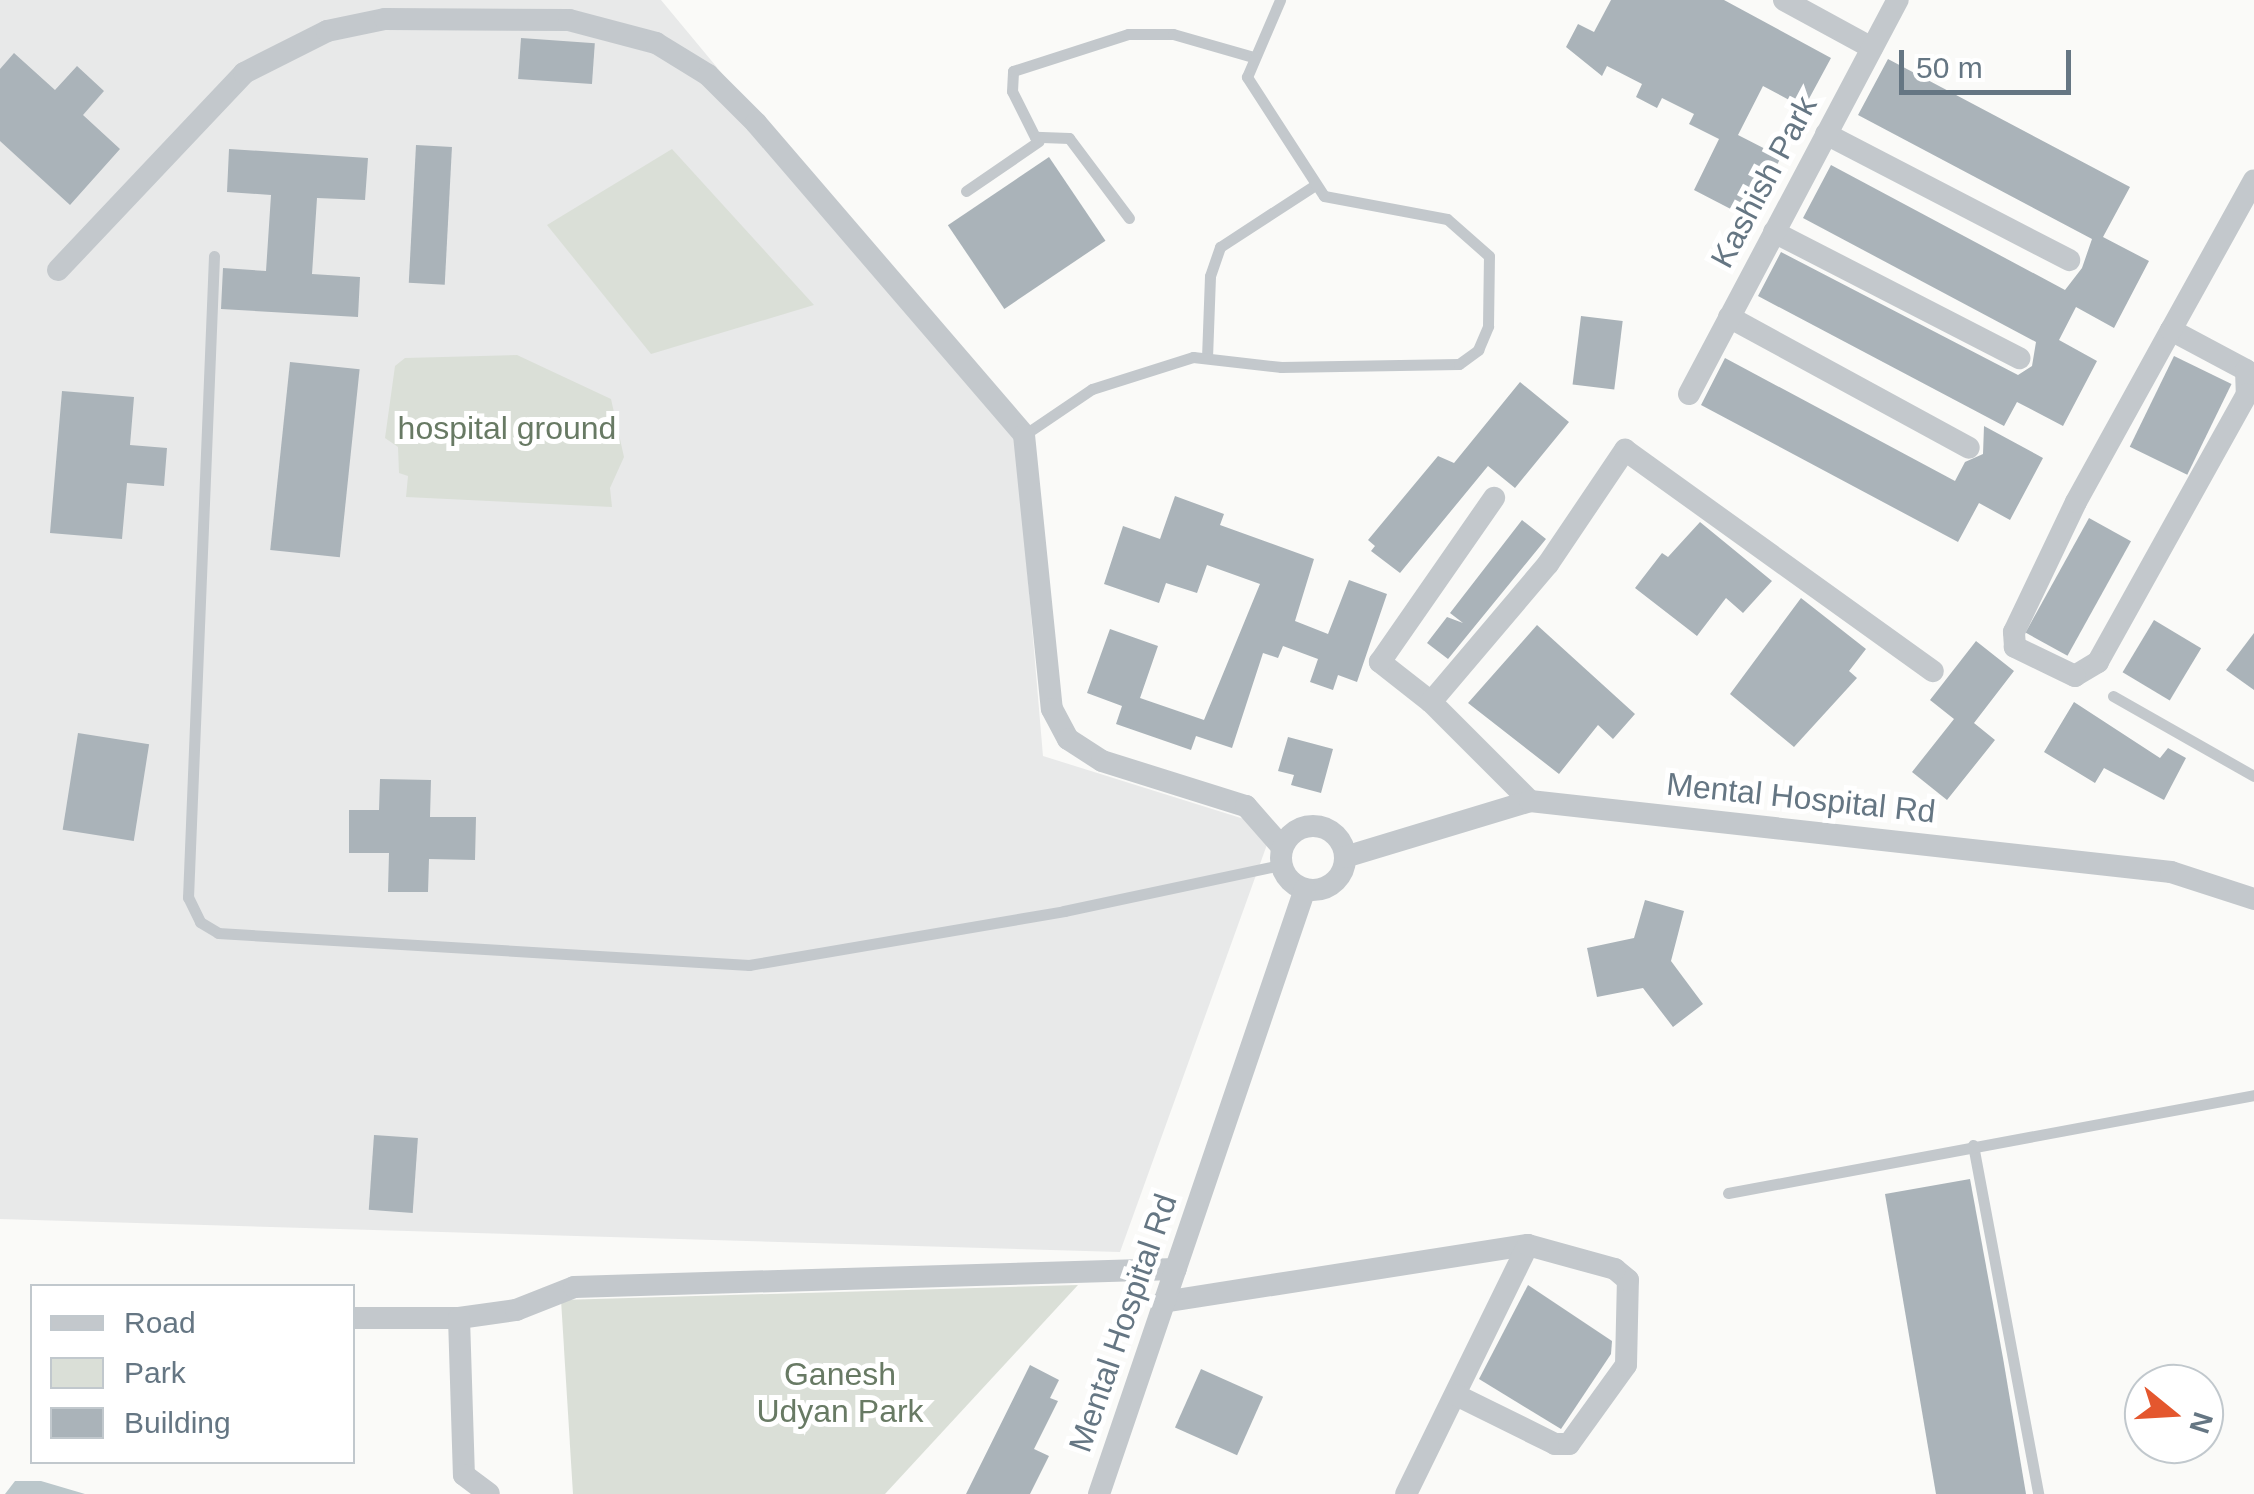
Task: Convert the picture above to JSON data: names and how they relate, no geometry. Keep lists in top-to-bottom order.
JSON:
{
  "streets": {
    "street": ["Kashish Park", "Mental Hospital Rd"]
  },
  "parks": ["hospital ground", "Ganesh Udyan Park"],
  "legend": ["Road", "Park", "Building"],
  "scale_bar": "50 m",
  "north": "right"
}
